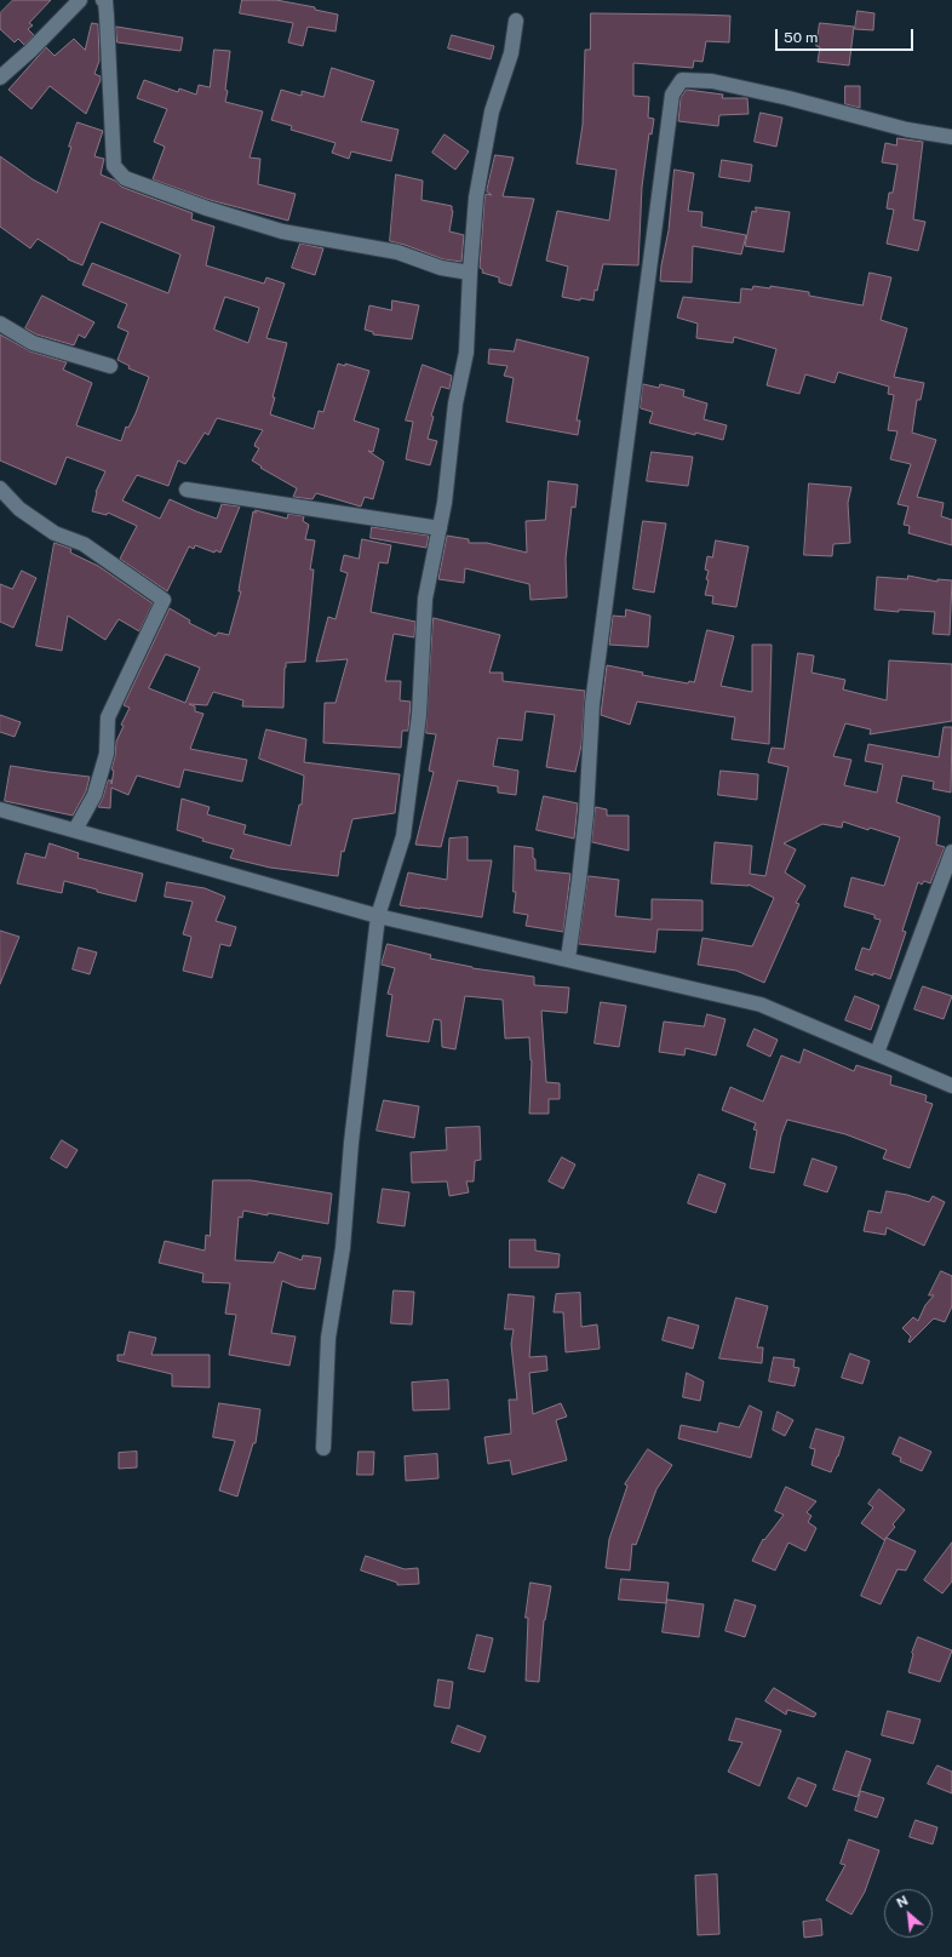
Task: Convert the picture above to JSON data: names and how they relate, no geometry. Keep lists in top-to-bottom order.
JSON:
{
  "scale_bar": "50 m",
  "north": "top left"
}
